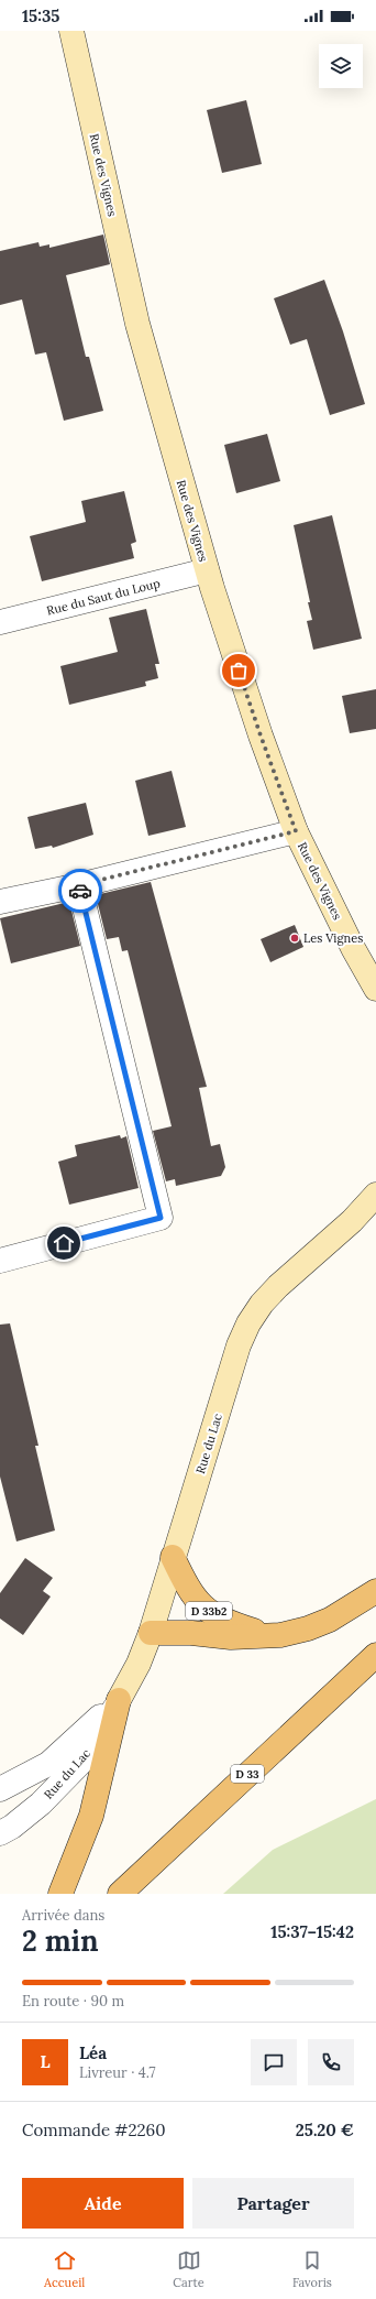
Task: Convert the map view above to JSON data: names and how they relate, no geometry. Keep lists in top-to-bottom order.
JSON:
{
  "streets": {
    "main road": ["D 33b2", "D 33"],
    "street": ["Rue des Vignes", "Rue du Saut du Loup", "Rue du Lac"]
  },
  "crossings": [
    ["Rue des Vignes", "Rue du Saut du Loup"],
    ["Rue du Lac", "D 33b2"]
  ],
  "places": ["Les Vignes"],
  "page": {
    "status": "15:35",
    "heading": ["2 min", "Arrivée dans", "15:37–15:42"],
    "panel": [
      "Léa",
      "Livreur · 4.7",
      "Commande #2260",
      "25.20 €"
    ],
    "bar": "En route · 90 m",
    "round": "L",
    "buttons": ["Aide", "Partager"],
    "tabs": ["Accueil", "Carte", "Favoris"]
  }
}
